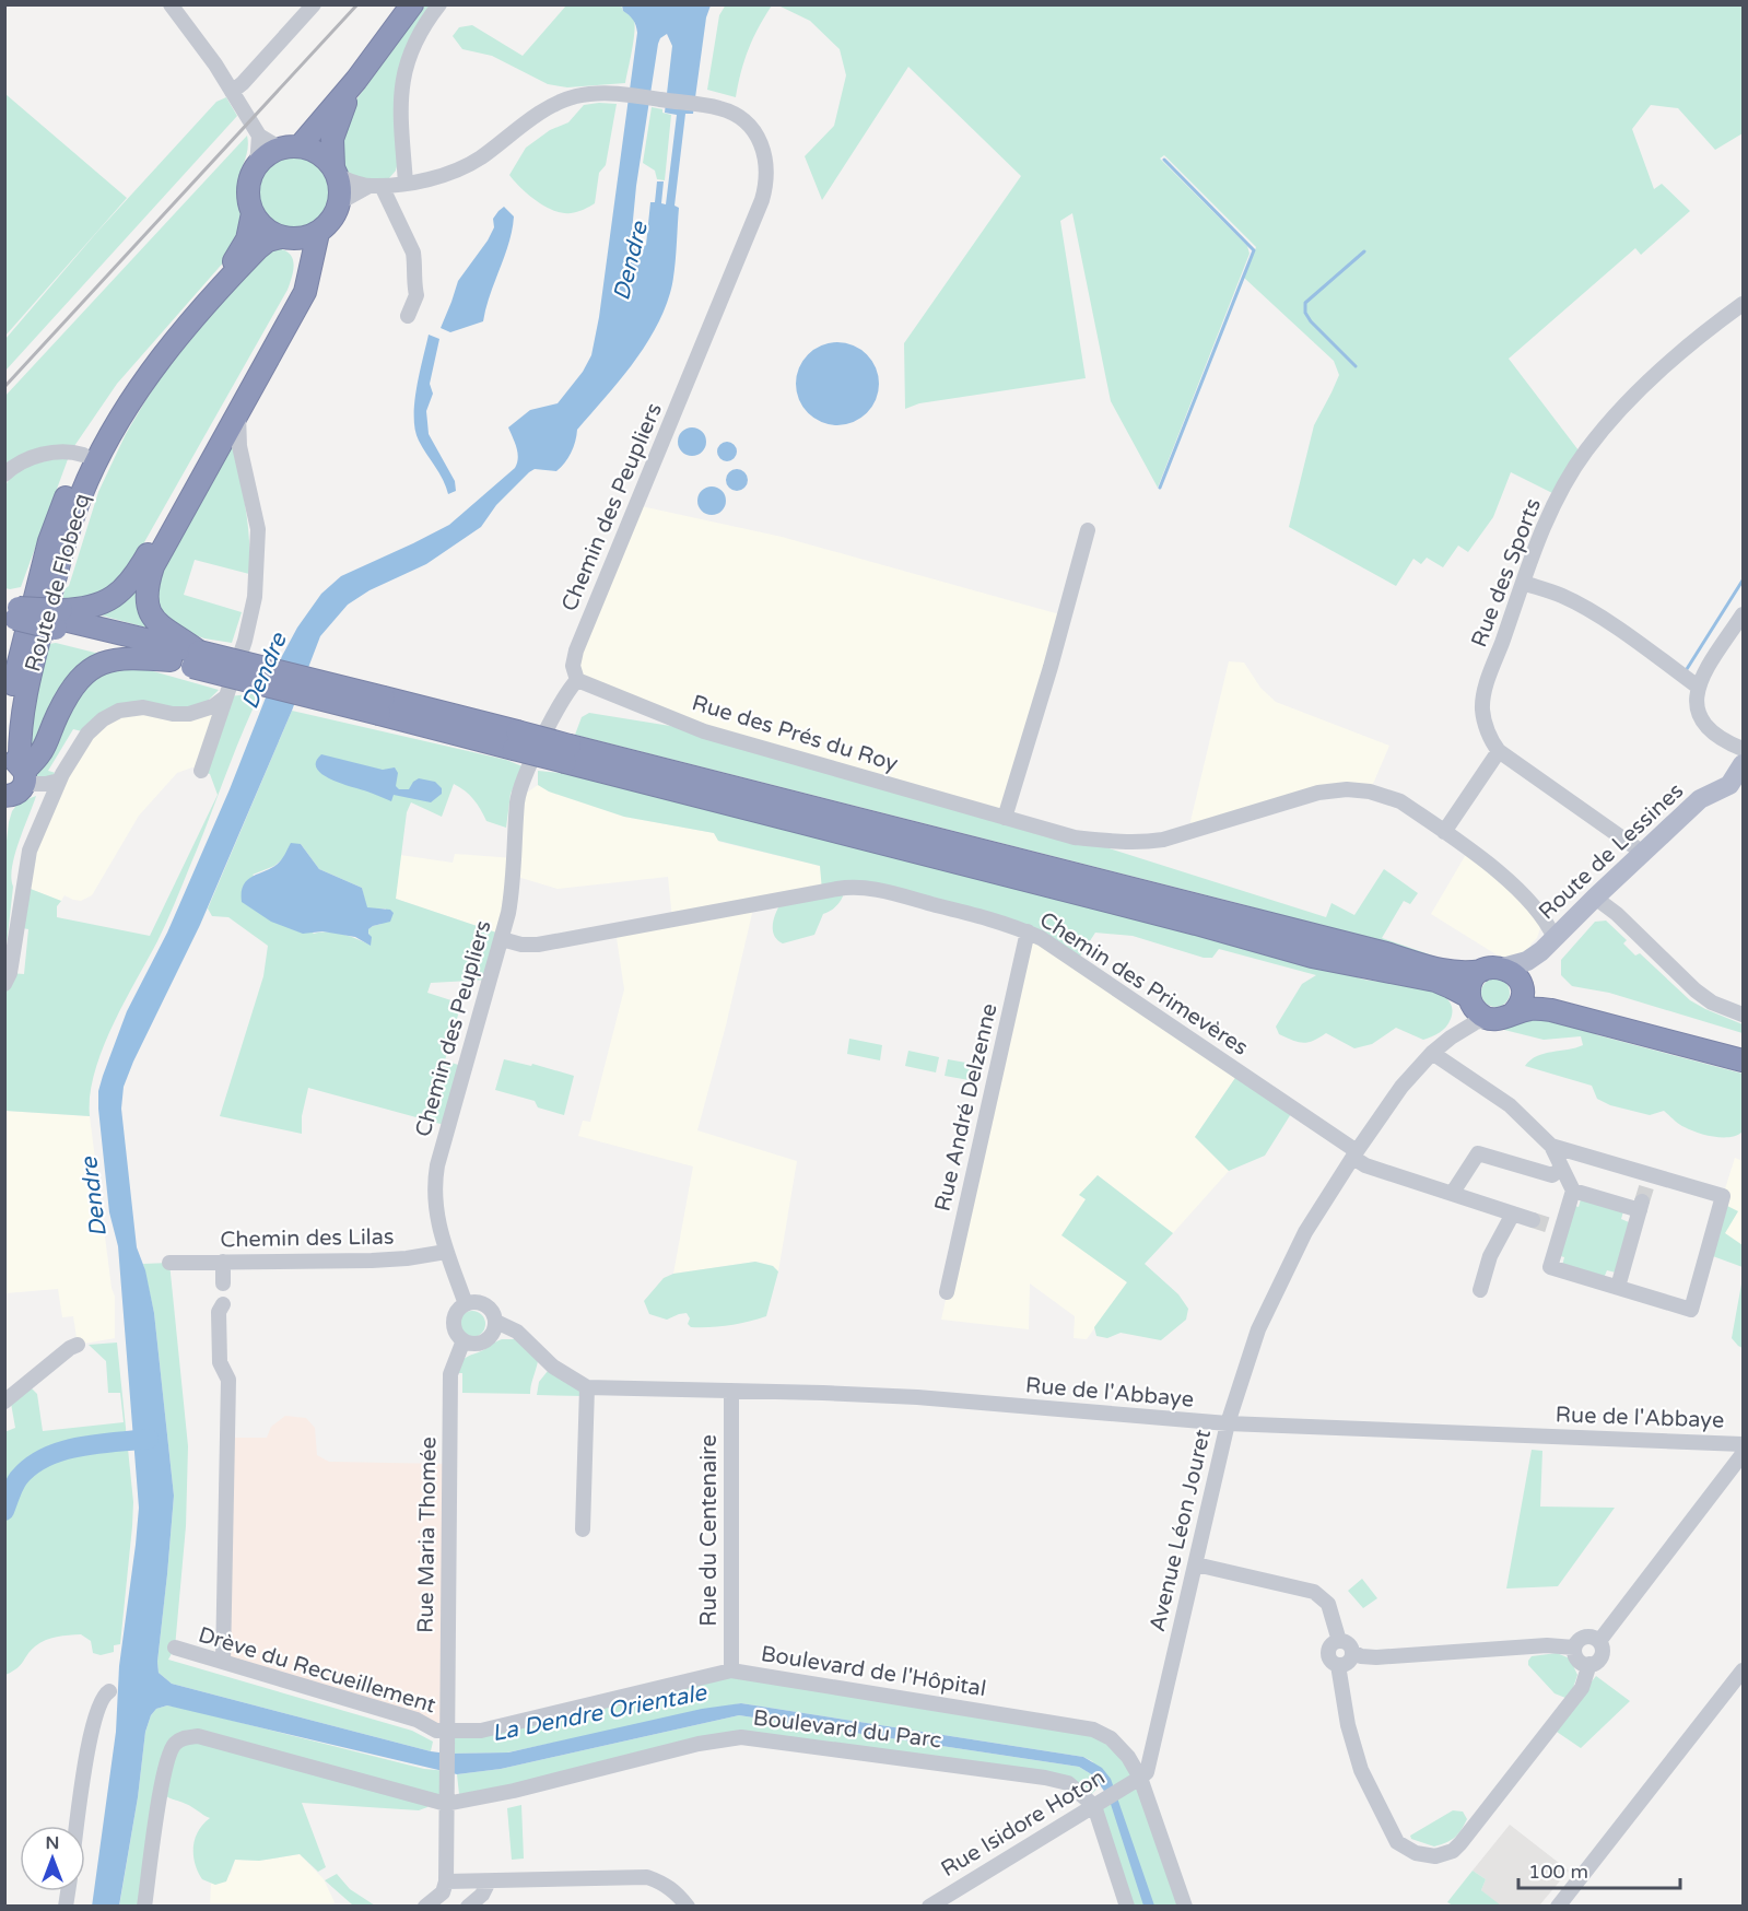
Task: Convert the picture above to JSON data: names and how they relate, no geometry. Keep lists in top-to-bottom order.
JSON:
{
  "streets": {
    "highway": ["Route de Flobecq"],
    "main road": ["Route de Lessines"],
    "street": [
      "Chemin des Peupliers",
      "Rue des Sports",
      "Rue des Prés du Roy",
      "Chemin des Primevères",
      "Rue André Delzenne",
      "Chemin des Lilas",
      "Rue de l'Abbaye",
      "Rue du Centenaire",
      "Avenue Léon Jouret",
      "Rue Maria Thomée",
      "Drève du Recueillement",
      "Boulevard de l'Hôpital",
      "Boulevard du Parc",
      "Rue Isidore Hoton"
    ]
  },
  "crossings": [
    ["Chemin des Peupliers", "Route de Flobecq"],
    ["Chemin des Peupliers", "Rue des Prés du Roy"],
    ["Chemin des Peupliers", "Chemin des Primevères"],
    ["Chemin des Peupliers", "Chemin des Lilas"],
    ["Chemin des Peupliers", "Rue de l'Abbaye"],
    ["Chemin des Peupliers", "Rue Maria Thomée"],
    ["Rue des Sports", "Route de Lessines"],
    ["Rue des Prés du Roy", "Route de Lessines"],
    ["Route de Lessines", "Avenue Léon Jouret"],
    ["Chemin des Primevères", "Rue André Delzenne"],
    ["Chemin des Primevères", "Avenue Léon Jouret"],
    ["Rue de l'Abbaye", "Rue du Centenaire"],
    ["Rue de l'Abbaye", "Avenue Léon Jouret"],
    ["Rue de l'Abbaye", "Rue Maria Thomée"],
    ["Rue du Centenaire", "Boulevard de l'Hôpital"],
    ["Avenue Léon Jouret", "Boulevard de l'Hôpital"],
    ["Avenue Léon Jouret", "Rue Isidore Hoton"],
    ["Rue Maria Thomée", "Drève du Recueillement"],
    ["Rue Maria Thomée", "Boulevard de l'Hôpital"],
    ["Rue Maria Thomée", "Boulevard du Parc"],
    ["Drève du Recueillement", "Boulevard de l'Hôpital"],
    ["Boulevard de l'Hôpital", "Rue Isidore Hoton"],
    ["Boulevard du Parc", "Rue Isidore Hoton"]
  ],
  "water": ["Dendre", "La Dendre Orientale"],
  "scale_bar": "100 m",
  "north": "top"
}
